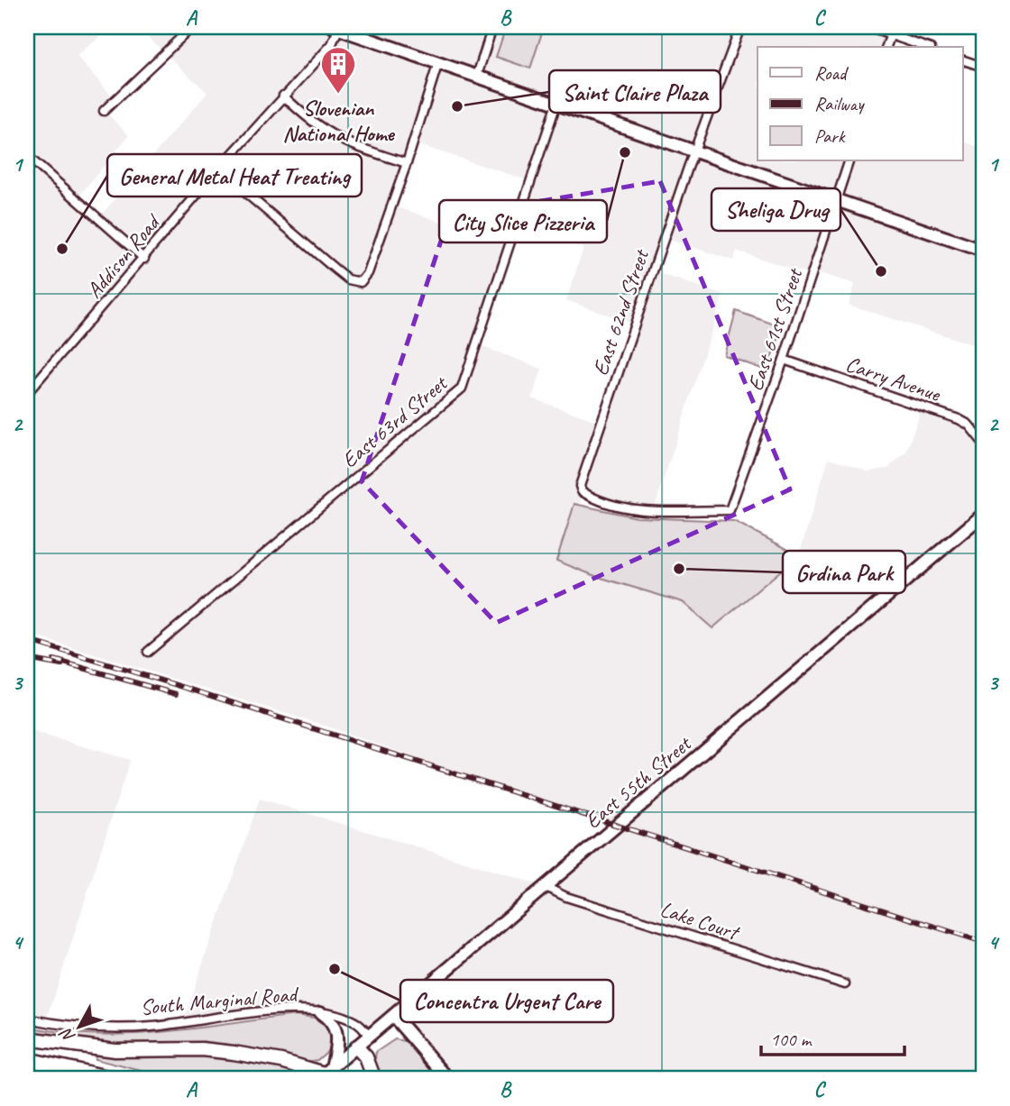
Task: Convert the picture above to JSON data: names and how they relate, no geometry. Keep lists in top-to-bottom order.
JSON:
{
  "streets": {
    "main road": ["East 55th Street"],
    "street": [
      "Addison Road",
      "East 62nd Street",
      "East 61st Street",
      "Carry Avenue",
      "East 63rd Street",
      "Lake Court",
      "South Marginal Road"
    ]
  },
  "crossings": [
    ["East 62nd Street", "East 61st Street"],
    ["East 61st Street", "Carry Avenue"],
    ["East 55th Street", "Lake Court"],
    ["East 55th Street", "South Marginal Road"]
  ],
  "places": {
    "building": ["Slovenian National Home"],
    "other": [
      "Saint Claire Plaza",
      "City Slice Pizzeria",
      "General Metal Heat Treating",
      "Sheliga Drug",
      "Grdina Park",
      "Concentra Urgent Care"
    ]
  },
  "legend": ["Road", "Railway", "Park"],
  "scale_bar": "100 m",
  "north": "bottom left",
  "grid": {
    "columns": ["A", "B", "C"],
    "rows": [
      "1",
      "2",
      "3",
      "4"
    ]
  }
}
